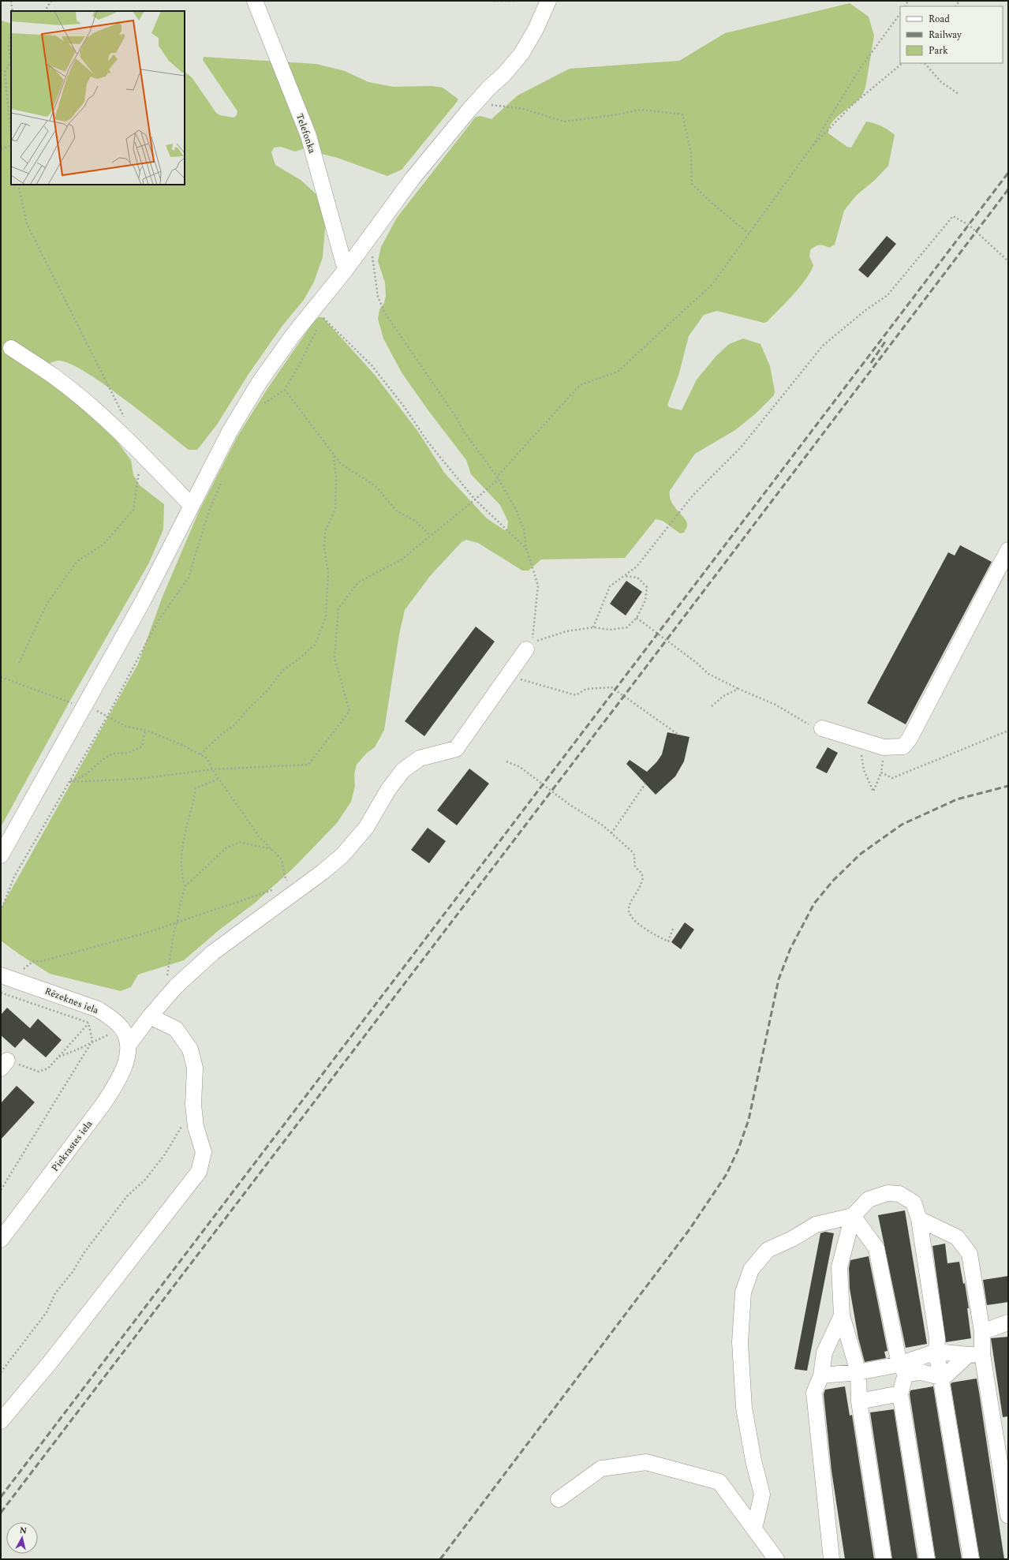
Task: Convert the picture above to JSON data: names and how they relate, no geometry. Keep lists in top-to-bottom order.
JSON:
{
  "streets": {
    "street": ["Telefonka", "Rēzeknes iela", "Piekrastes iela"]
  },
  "crossings": [
    ["Rēzeknes iela", "Piekrastes iela"]
  ],
  "legend": ["Road", "Railway", "Park"],
  "north": "top"
}
